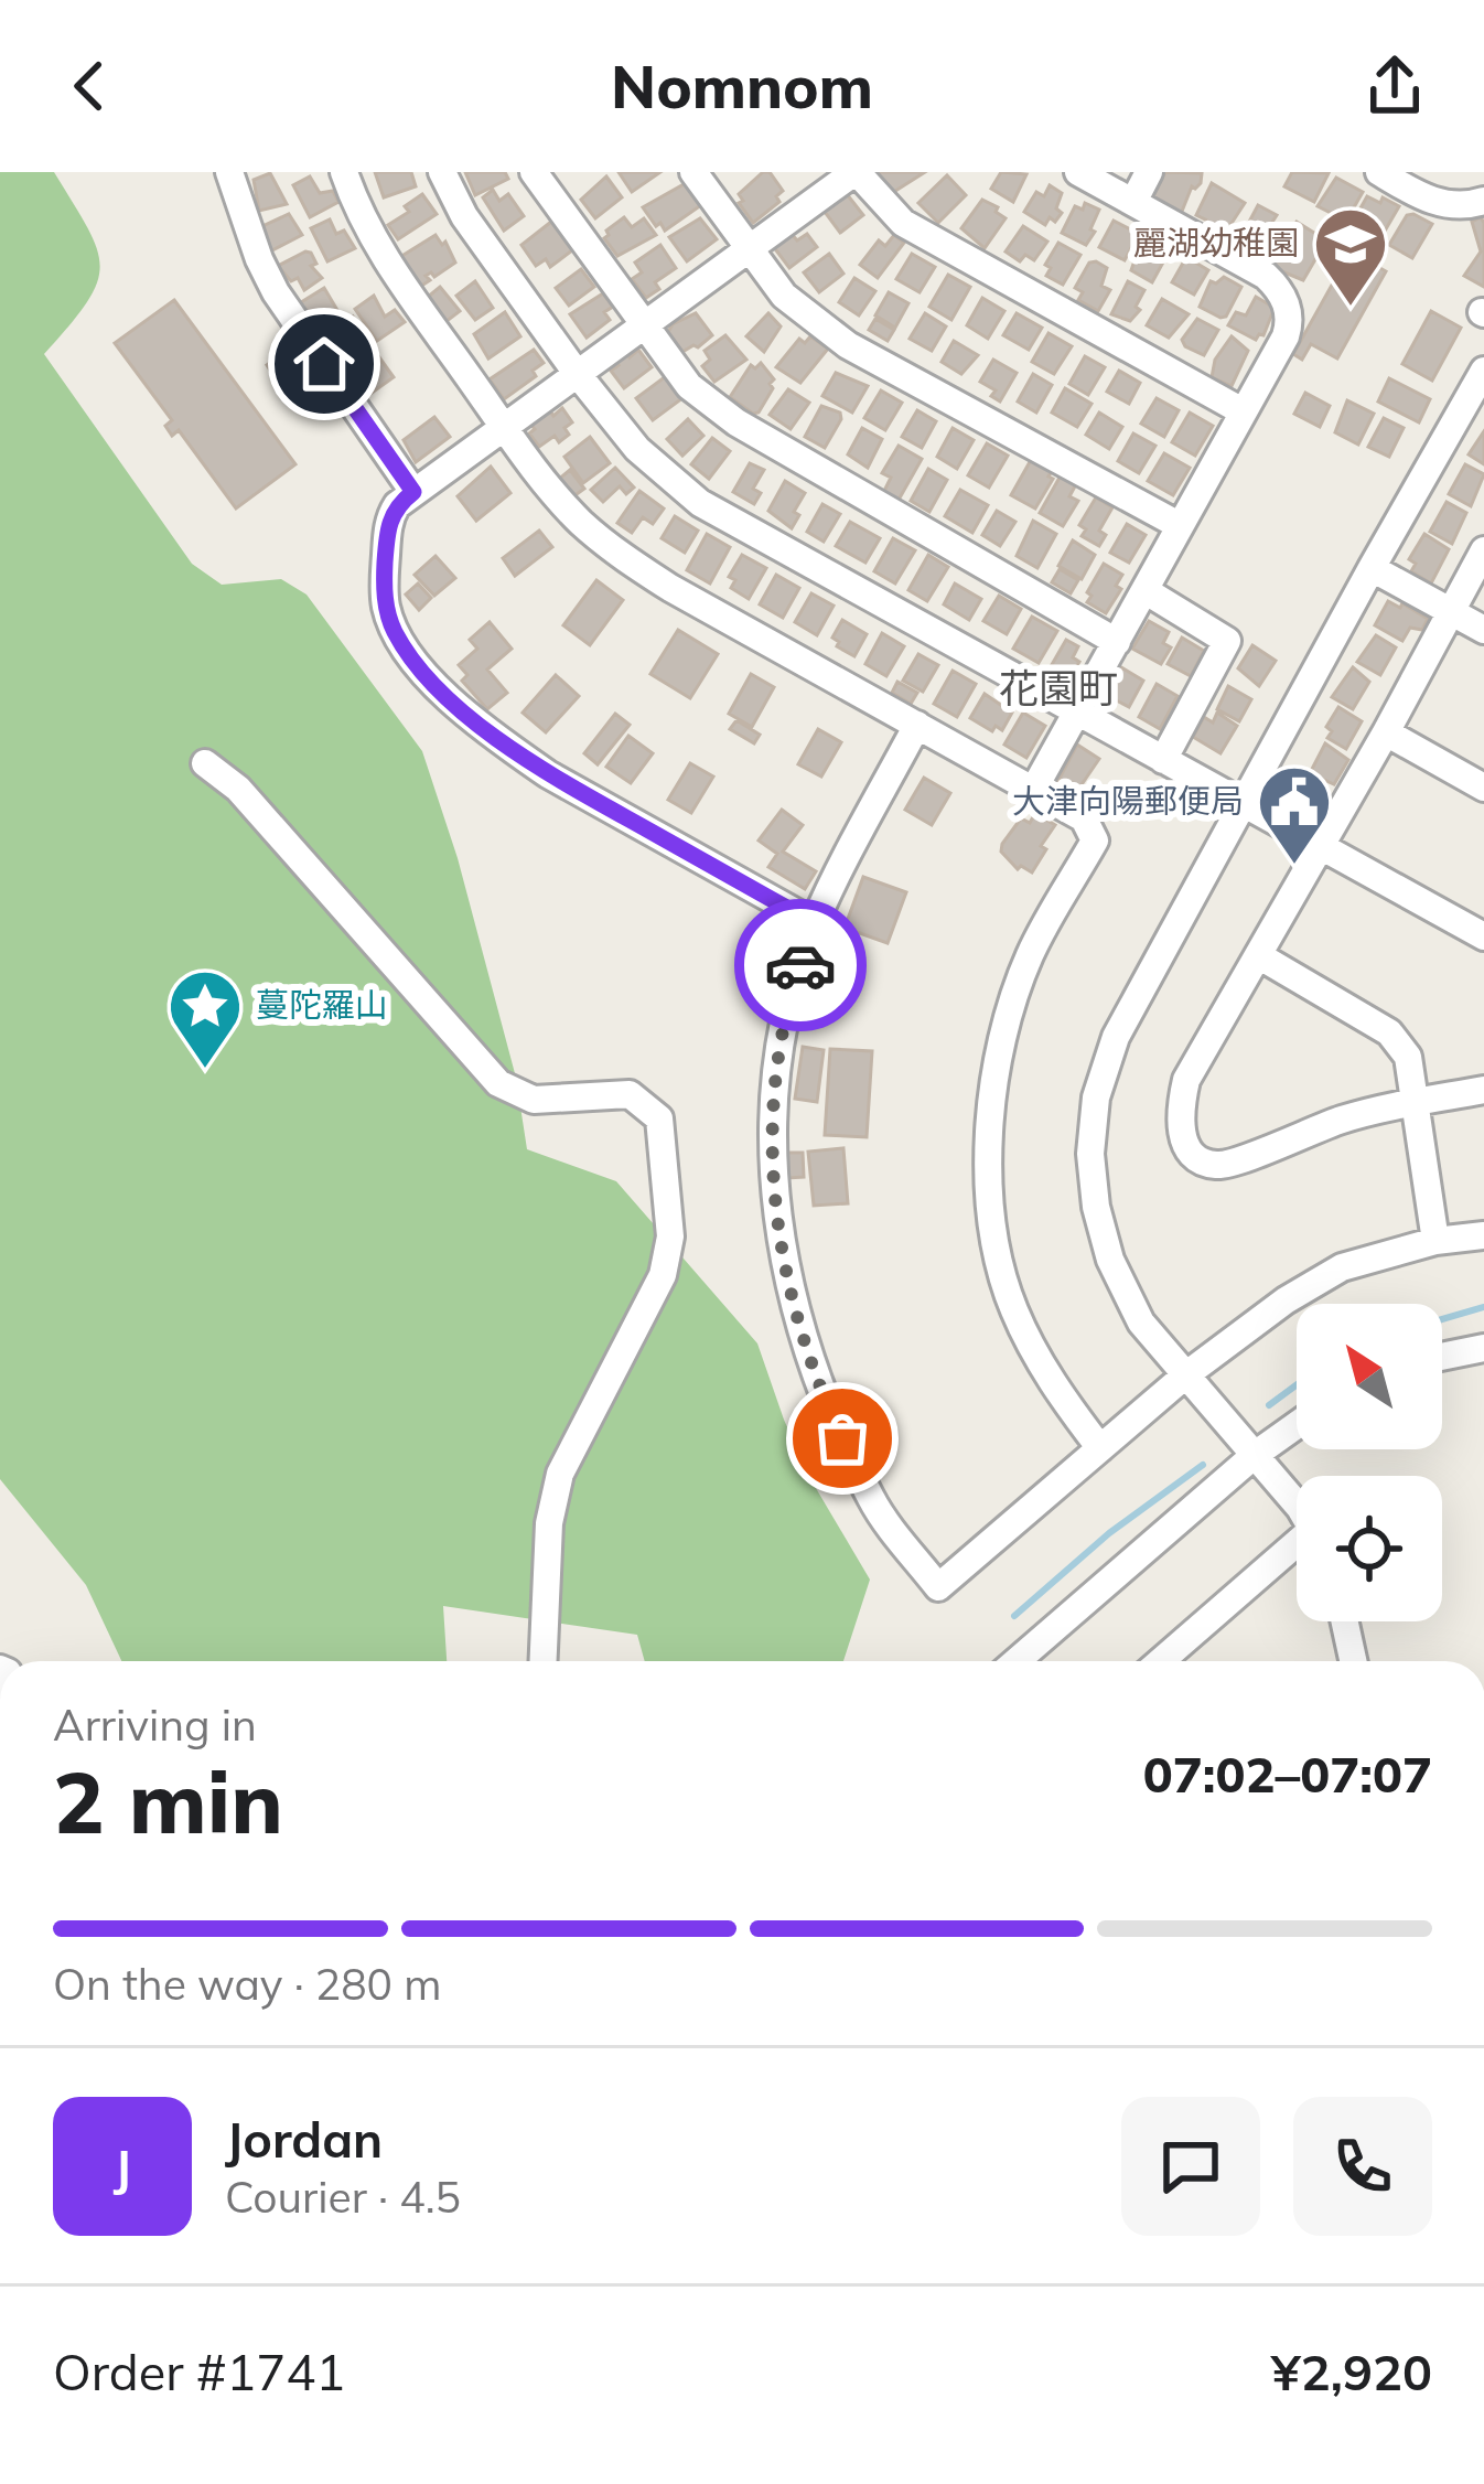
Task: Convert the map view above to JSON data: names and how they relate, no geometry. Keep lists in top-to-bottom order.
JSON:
{
  "districts": ["花園町"],
  "places": {
    "school or university": ["麗湖幼稚園"],
    "public building": ["大津向陽郵便局"],
    "place": ["蔓陀羅山"]
  },
  "north": "top left",
  "page": {
    "header": "Nomnom",
    "heading": ["2 min", "Arriving in", "07:02–07:07"],
    "panel": [
      "Jordan",
      "Courier · 4.5",
      "Order #1741",
      "¥2,920"
    ],
    "bar": "On the way · 280 m",
    "round": "J"
  }
}
